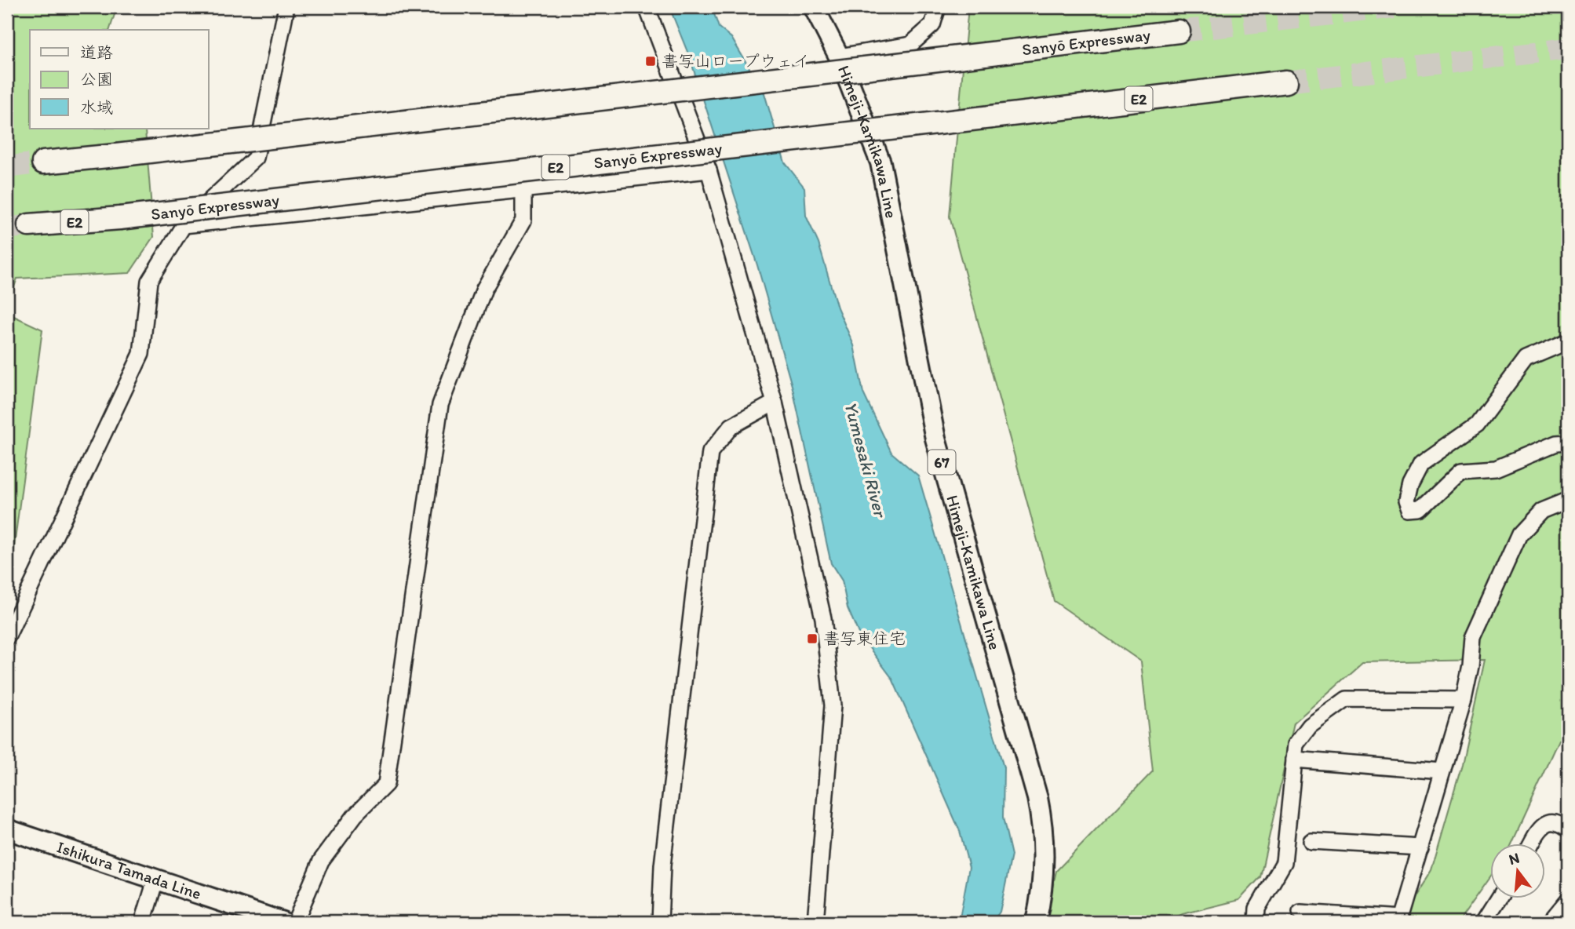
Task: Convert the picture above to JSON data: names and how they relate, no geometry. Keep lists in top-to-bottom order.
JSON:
{
  "streets": {
    "highway": ["Sanyō Expressway", "E2"],
    "main road": ["Himeji-Kamikawa Line", "67", "Ishikura Tamada Line"]
  },
  "water": ["Yumesaki River"],
  "places": {
    "transit": ["書写山ロープウェイ", "書写東住宅"]
  },
  "legend": ["道路", "公園", "水域"],
  "north": "top"
}
